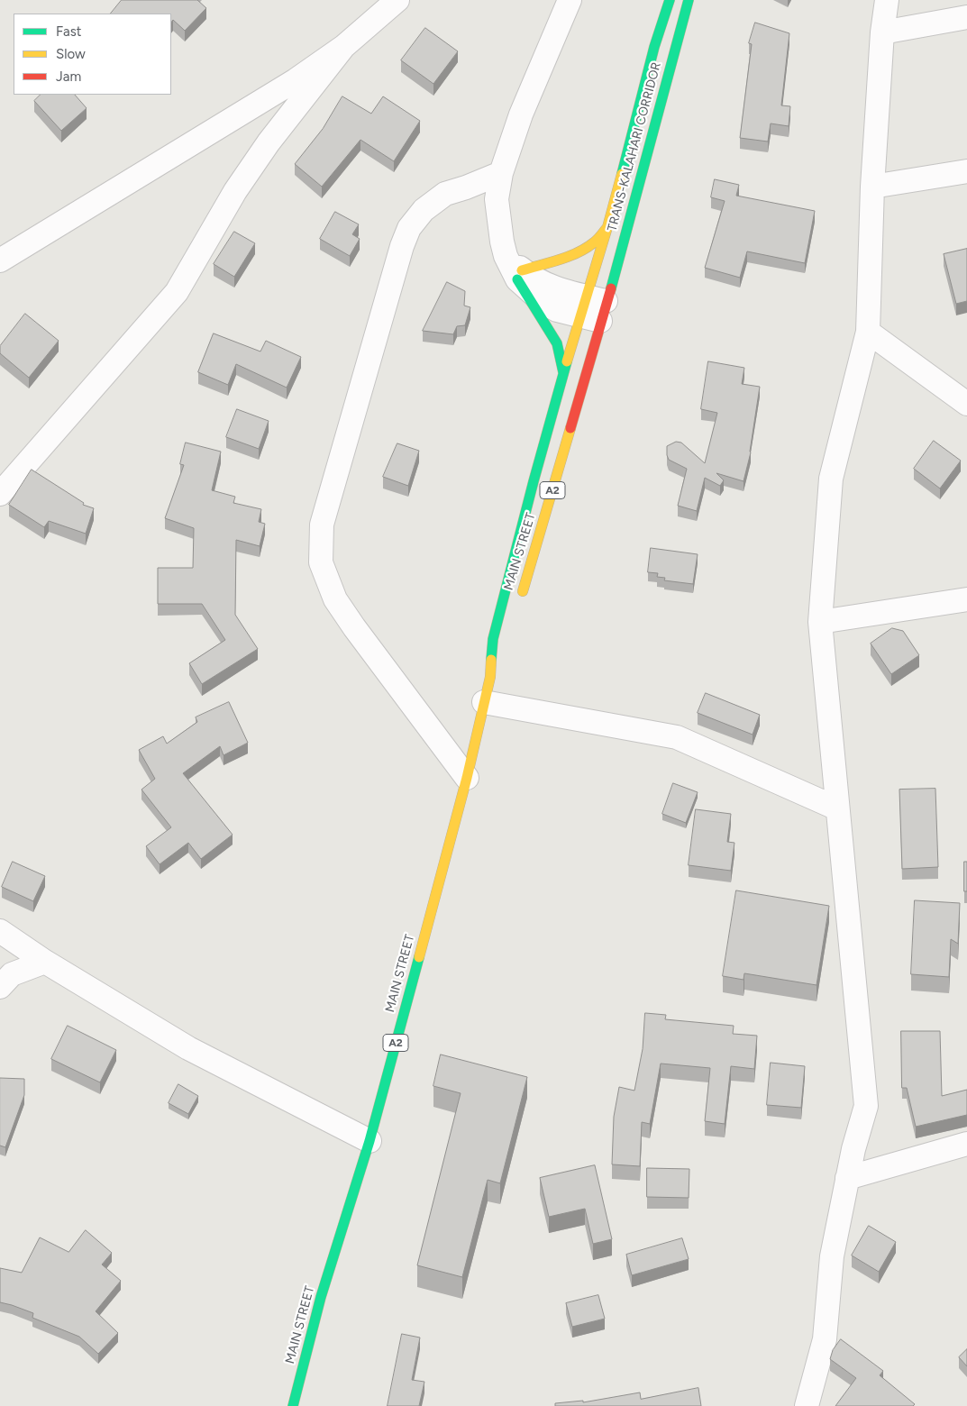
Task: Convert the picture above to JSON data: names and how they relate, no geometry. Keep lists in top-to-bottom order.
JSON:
{
  "streets": {
    "highway": ["TRANS-KALAHARI CORRIDOR", "A2", "MAIN STREET"]
  },
  "crossings": [
    ["TRANS-KALAHARI CORRIDOR", "MAIN STREET"]
  ],
  "legend": ["Fast", "Slow", "Jam"]
}
